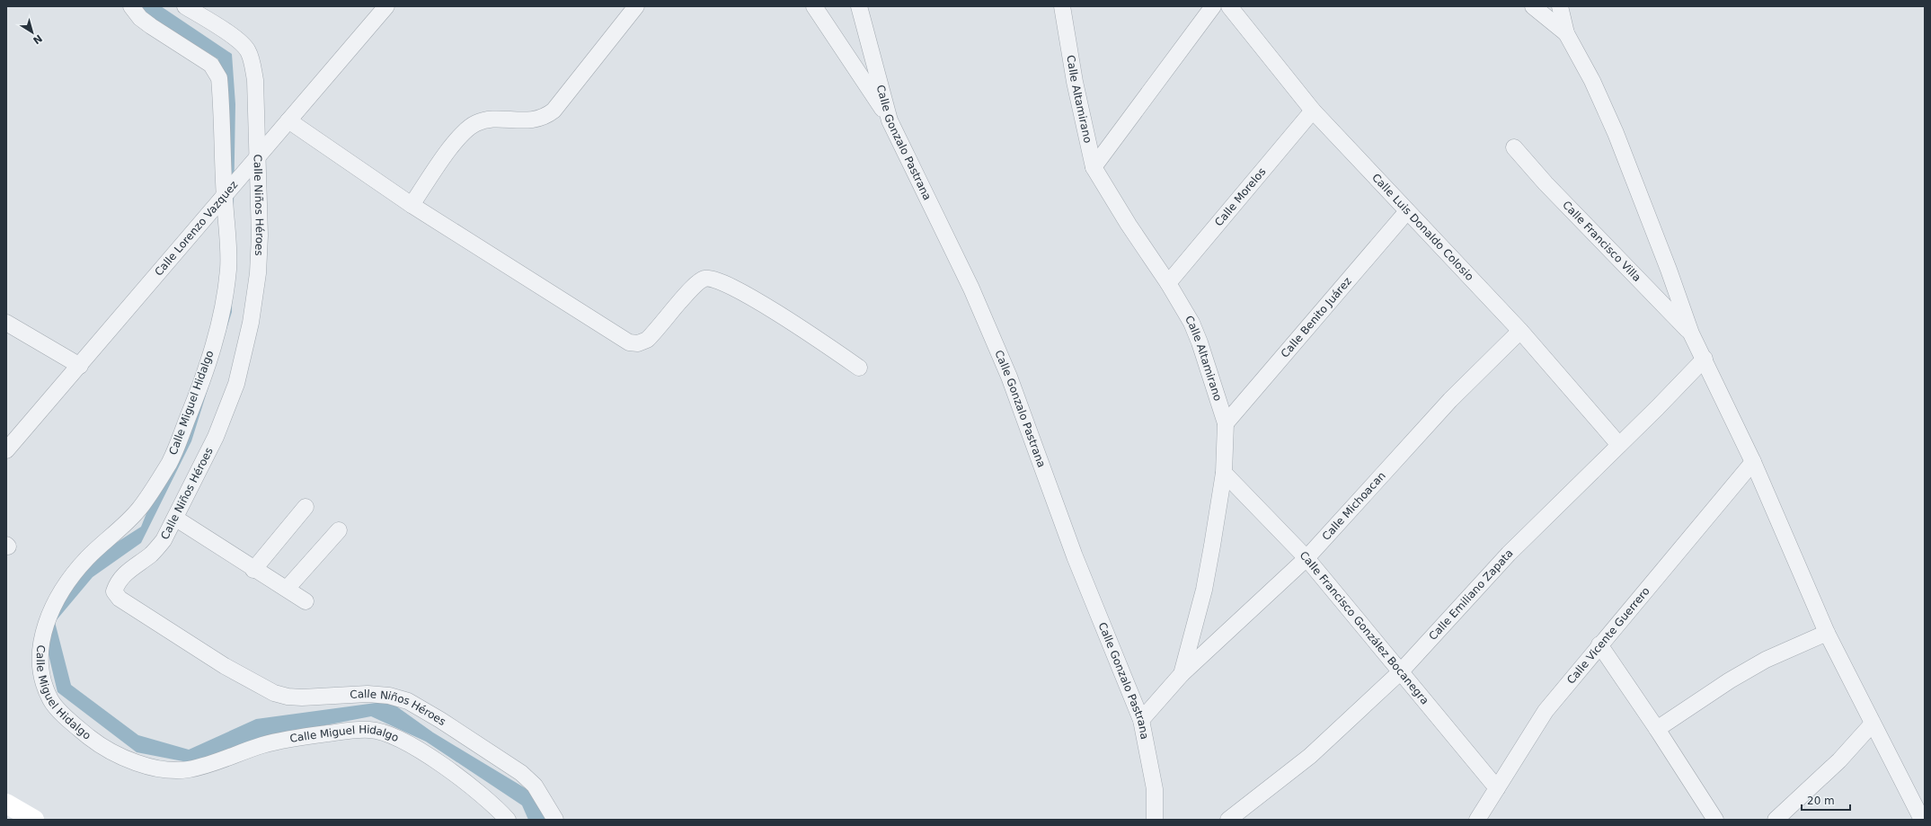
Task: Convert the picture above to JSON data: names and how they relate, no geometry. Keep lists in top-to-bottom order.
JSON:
{
  "streets": {
    "street": [
      "Calle Altamirano",
      "Calle Gonzalo Pastrana",
      "Calle Morelos",
      "Calle Niños Héroes",
      "Calle Luis Donaldo Colosio",
      "Calle Lorenzo Vazquez",
      "Calle Francisco Villa",
      "Calle Benito Juárez",
      "Calle Miguel Hidalgo",
      "Calle Michoacan",
      "Calle Emiliano Zapata",
      "Calle Francisco González Bocanegra",
      "Calle Vicente Guerrero"
    ]
  },
  "crossings": [
    ["Calle Altamirano", "Calle Gonzalo Pastrana"],
    ["Calle Altamirano", "Calle Morelos"],
    ["Calle Altamirano", "Calle Benito Juárez"],
    ["Calle Altamirano", "Calle Michoacan"],
    ["Calle Altamirano", "Calle Francisco González Bocanegra"],
    ["Calle Morelos", "Calle Luis Donaldo Colosio"],
    ["Calle Niños Héroes", "Calle Lorenzo Vazquez"],
    ["Calle Luis Donaldo Colosio", "Calle Benito Juárez"],
    ["Calle Luis Donaldo Colosio", "Calle Michoacan"],
    ["Calle Luis Donaldo Colosio", "Calle Emiliano Zapata"],
    ["Calle Lorenzo Vazquez", "Calle Miguel Hidalgo"],
    ["Calle Michoacan", "Calle Francisco González Bocanegra"],
    ["Calle Emiliano Zapata", "Calle Francisco González Bocanegra"],
    ["Calle Francisco González Bocanegra", "Calle Vicente Guerrero"]
  ],
  "scale_bar": "20 m",
  "north": "bottom right"
}
